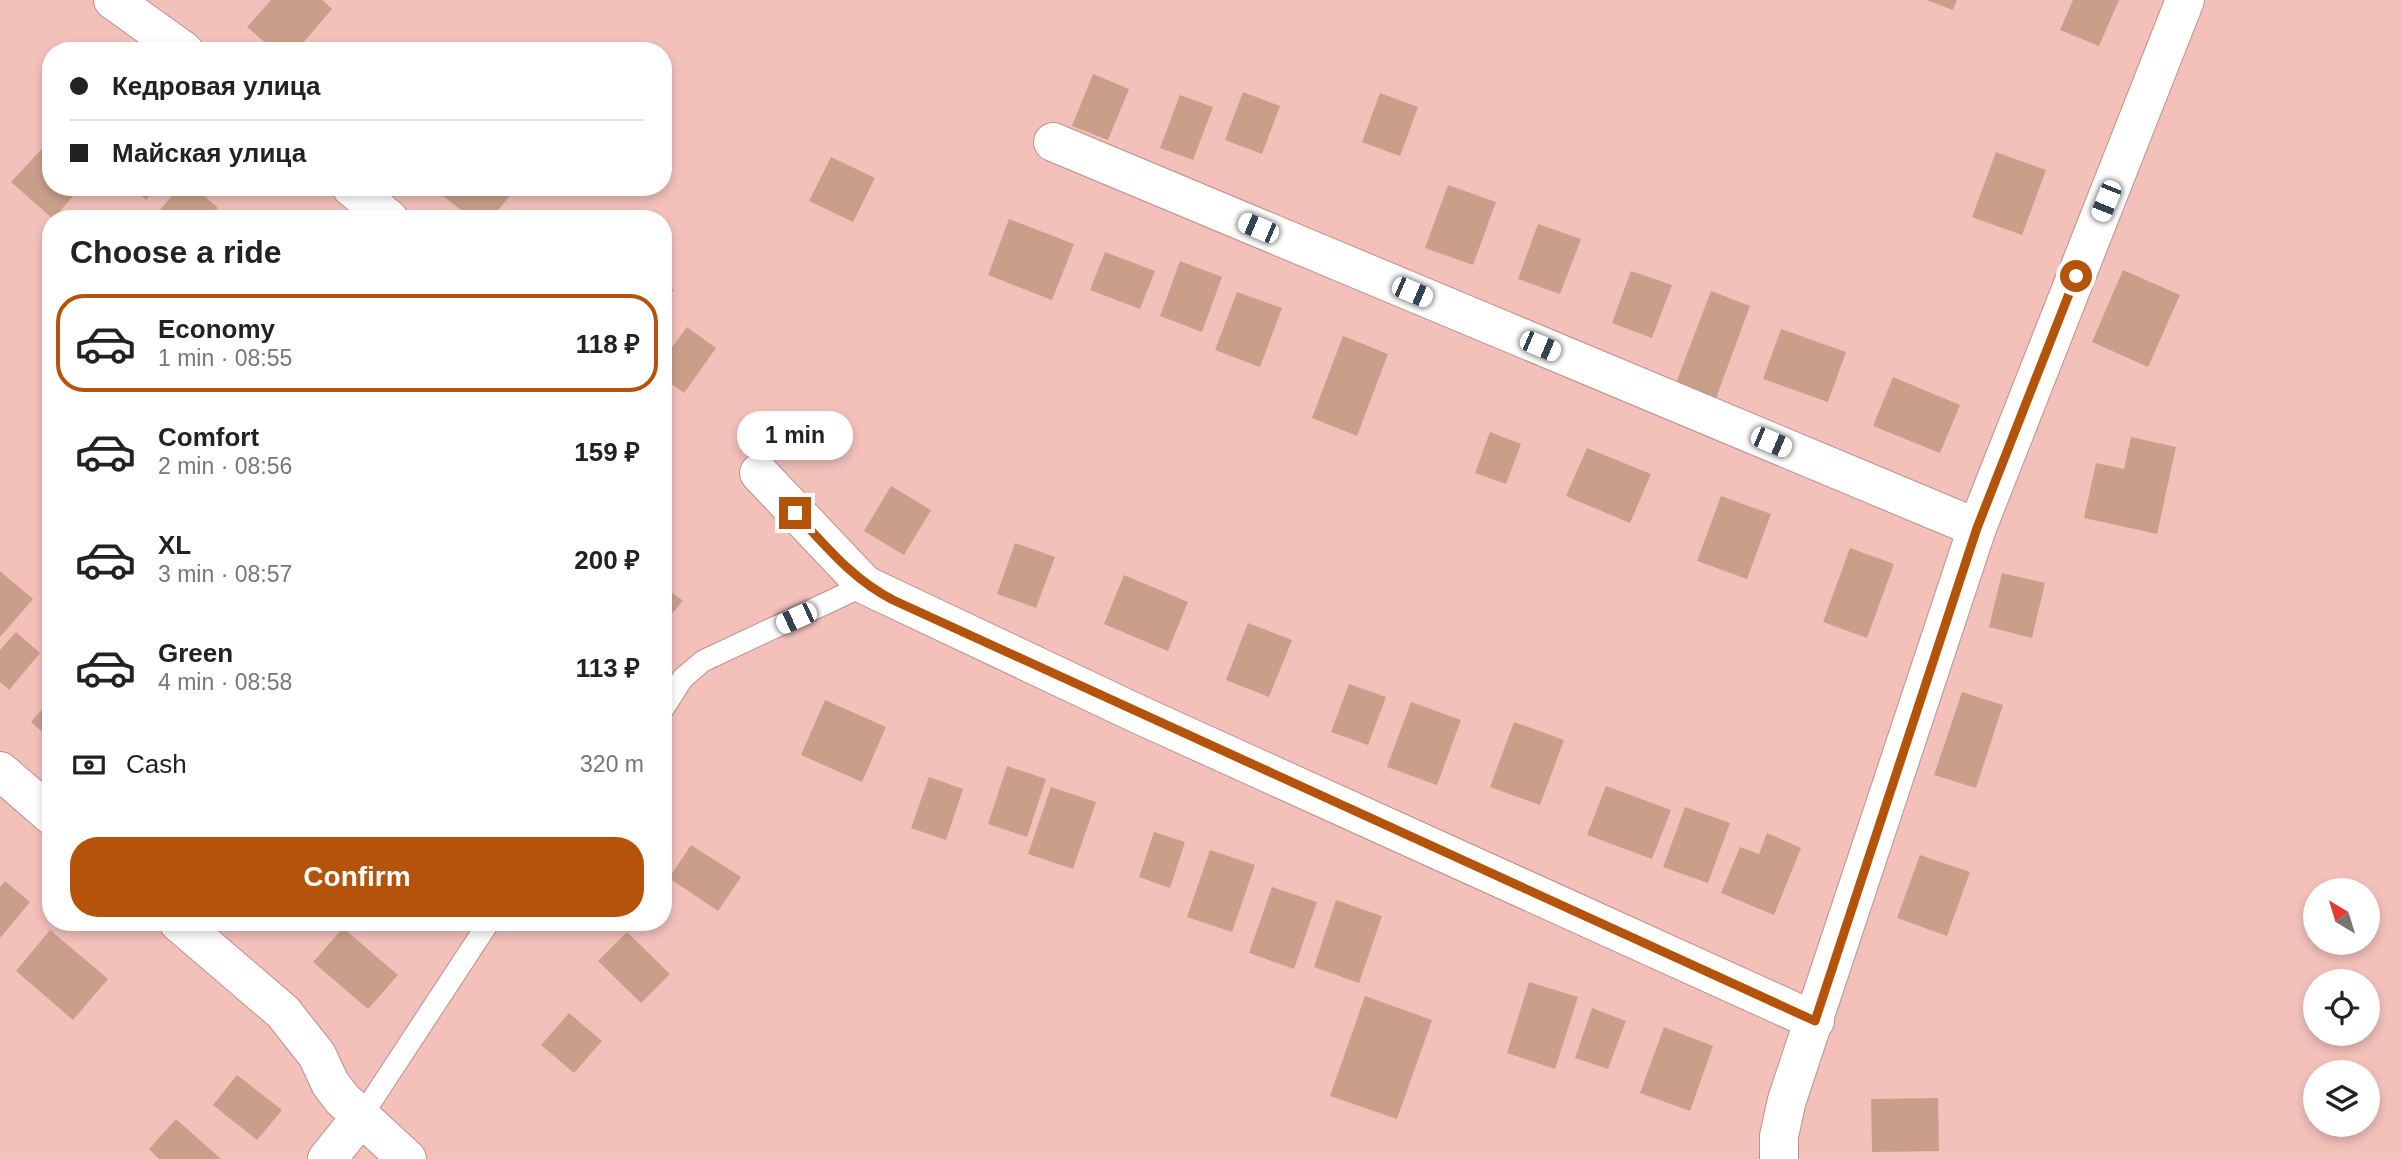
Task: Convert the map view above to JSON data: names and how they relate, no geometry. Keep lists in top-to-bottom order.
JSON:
{
  "north": "top left",
  "page": {
    "banner": ["Кедровая улица", "Майская улица"],
    "heading": "Choose a ride",
    "list": [
      {
        "name": "Economy",
        "note": "1 min · 08:55",
        "value": "118 ₽"
      },
      {
        "name": "Comfort",
        "note": "2 min · 08:56",
        "value": "159 ₽"
      },
      {
        "name": "XL",
        "note": "3 min · 08:57",
        "value": "200 ₽"
      },
      {
        "name": "Green",
        "note": "4 min · 08:58",
        "value": "113 ₽"
      }
    ],
    "bubble": "1 min",
    "pay": ["Cash", "320 m"],
    "buttons": "Confirm"
  }
}
